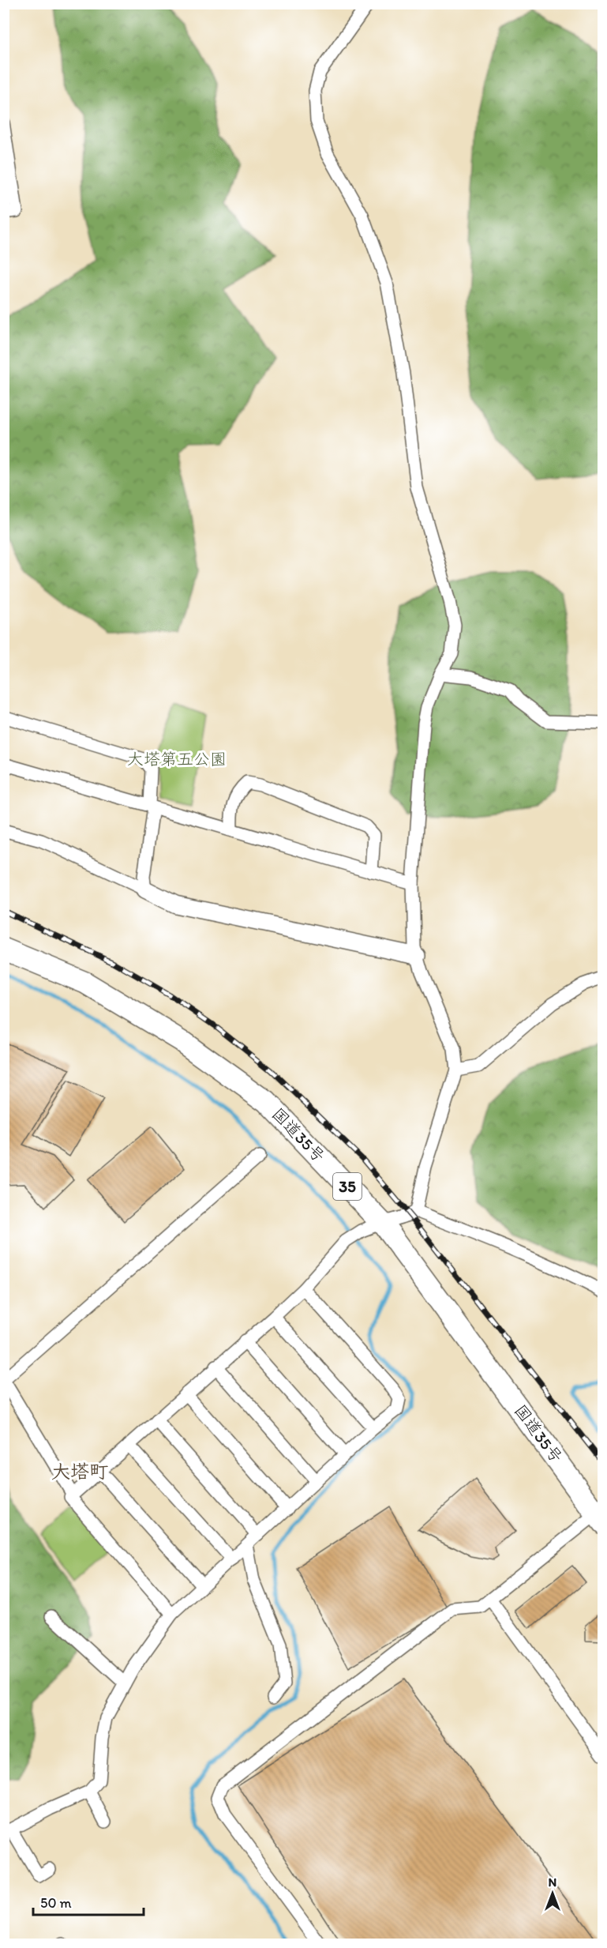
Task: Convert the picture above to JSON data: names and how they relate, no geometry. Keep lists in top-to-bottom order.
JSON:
{
  "streets": {
    "highway": ["国道35号", "35"]
  },
  "districts": ["大塔町"],
  "parks": ["大塔第五公園"],
  "scale_bar": "50 m",
  "north": "top"
}
